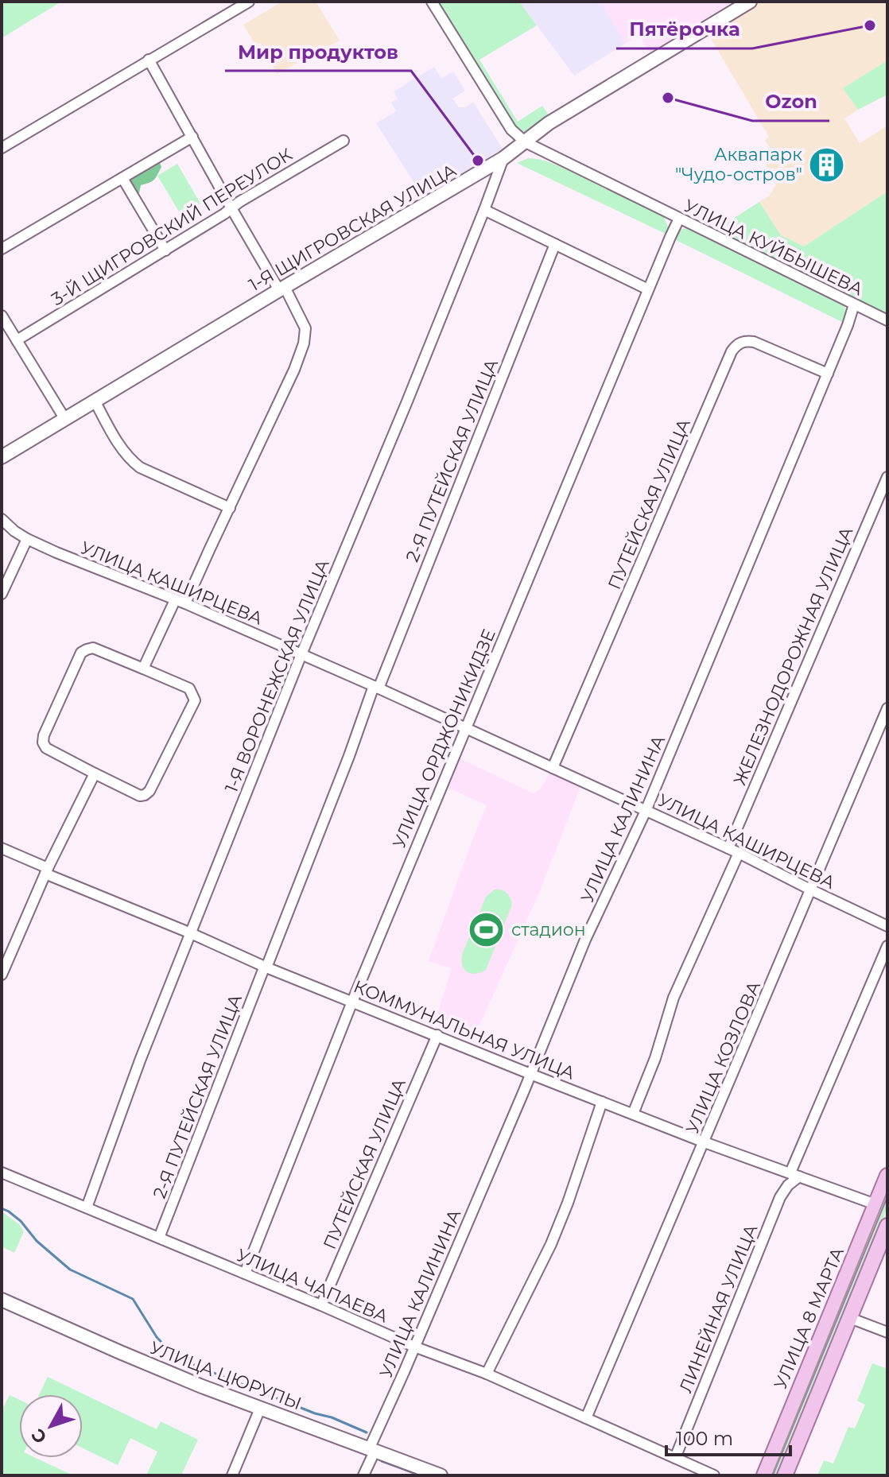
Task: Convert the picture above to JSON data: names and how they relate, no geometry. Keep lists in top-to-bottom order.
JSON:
{
  "streets": {
    "main road": ["УЛИЦА 8 МАРТА"],
    "street": [
      "3-Й ЩИГРОВСКИЙ ПЕРЕУЛОК",
      "1-Я ЩИГРОВСКАЯ УЛИЦА",
      "УЛИЦА КУЙБЫШЕВА",
      "2-Я ПУТЕЙСКАЯ УЛИЦА",
      "ПУТЕЙСКАЯ УЛИЦА",
      "УЛИЦА КАШИРЦЕВА",
      "ЖЕЛЕЗНОДОРОЖНАЯ УЛИЦА",
      "1-Я ВОРОНЕЖСКАЯ УЛИЦА",
      "УЛИЦА ОРДЖОНИКИДЗЕ",
      "УЛИЦА КАЛИНИНА",
      "КОММУНАЛЬНАЯ УЛИЦА",
      "УЛИЦА КОЗЛОВА",
      "УЛИЦА ЧАПАЕВА",
      "ЛИНЕЙНАЯ УЛИЦА",
      "УЛИЦА ЦЮРУПЫ"
    ]
  },
  "crossings": [
    ["1-Я ЩИГРОВСКАЯ УЛИЦА", "УЛИЦА КУЙБЫШЕВА"],
    ["1-Я ЩИГРОВСКАЯ УЛИЦА", "1-Я ВОРОНЕЖСКАЯ УЛИЦА"],
    ["УЛИЦА КУЙБЫШЕВА", "УЛИЦА ОРДЖОНИКИДЗЕ"],
    ["УЛИЦА КУЙБЫШЕВА", "УЛИЦА КАЛИНИНА"],
    ["2-Я ПУТЕЙСКАЯ УЛИЦА", "УЛИЦА КАШИРЦЕВА"],
    ["2-Я ПУТЕЙСКАЯ УЛИЦА", "КОММУНАЛЬНАЯ УЛИЦА"],
    ["2-Я ПУТЕЙСКАЯ УЛИЦА", "УЛИЦА ЧАПАЕВА"],
    ["ПУТЕЙСКАЯ УЛИЦА", "УЛИЦА КАШИРЦЕВА"],
    ["ПУТЕЙСКАЯ УЛИЦА", "УЛИЦА КАЛИНИНА"],
    ["ПУТЕЙСКАЯ УЛИЦА", "КОММУНАЛЬНАЯ УЛИЦА"],
    ["ПУТЕЙСКАЯ УЛИЦА", "УЛИЦА ЧАПАЕВА"],
    ["УЛИЦА КАШИРЦЕВА", "ЖЕЛЕЗНОДОРОЖНАЯ УЛИЦА"],
    ["УЛИЦА КАШИРЦЕВА", "1-Я ВОРОНЕЖСКАЯ УЛИЦА"],
    ["УЛИЦА КАШИРЦЕВА", "УЛИЦА ОРДЖОНИКИДЗЕ"],
    ["УЛИЦА КАШИРЦЕВА", "УЛИЦА КАЛИНИНА"],
    ["УЛИЦА КАШИРЦЕВА", "УЛИЦА КОЗЛОВА"],
    ["ЖЕЛЕЗНОДОРОЖНАЯ УЛИЦА", "КОММУНАЛЬНАЯ УЛИЦА"],
    ["1-Я ВОРОНЕЖСКАЯ УЛИЦА", "КОММУНАЛЬНАЯ УЛИЦА"],
    ["1-Я ВОРОНЕЖСКАЯ УЛИЦА", "УЛИЦА ЧАПАЕВА"],
    ["УЛИЦА ОРДЖОНИКИДЗЕ", "КОММУНАЛЬНАЯ УЛИЦА"],
    ["УЛИЦА ОРДЖОНИКИДЗЕ", "УЛИЦА ЧАПАЕВА"],
    ["УЛИЦА КАЛИНИНА", "КОММУНАЛЬНАЯ УЛИЦА"],
    ["УЛИЦА КАЛИНИНА", "УЛИЦА ЧАПАЕВА"],
    ["УЛИЦА КАЛИНИНА", "УЛИЦА ЦЮРУПЫ"],
    ["КОММУНАЛЬНАЯ УЛИЦА", "УЛИЦА КОЗЛОВА"],
    ["КОММУНАЛЬНАЯ УЛИЦА", "ЛИНЕЙНАЯ УЛИЦА"],
    ["КОММУНАЛЬНАЯ УЛИЦА", "УЛИЦА 8 МАРТА"],
    ["УЛИЦА КОЗЛОВА", "УЛИЦА ЧАПАЕВА"],
    ["УЛИЦА ЧАПАЕВА", "ЛИНЕЙНАЯ УЛИЦА"]
  ],
  "places": {
    "other": ["Пятёрочка", "Ozon", "Мир продуктов"],
    "building": ["Аквапарк \"Чудо-остров\""],
    "sports": ["стадион"]
  },
  "scale_bar": "100 m",
  "north": "bottom left"
}
